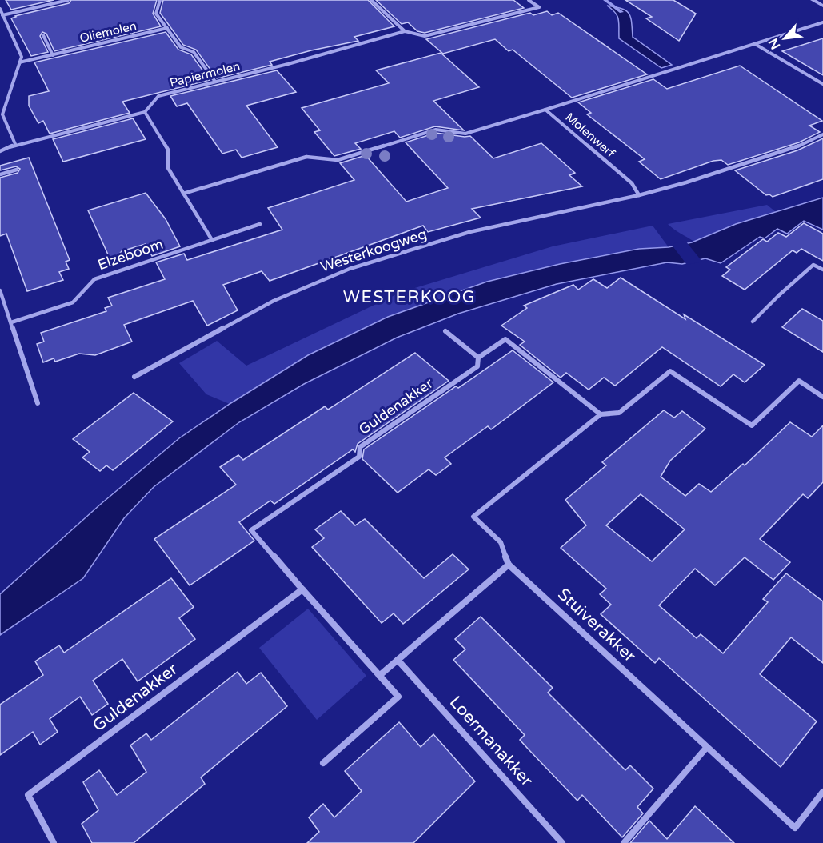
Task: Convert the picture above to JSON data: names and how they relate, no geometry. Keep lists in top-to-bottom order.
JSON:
{
  "streets": {
    "street": [
      "Oliemolen",
      "Papiermolen",
      "Molenwerf",
      "Westerkoogweg",
      "Elzeboom",
      "Guldenakker",
      "Stuiverakker",
      "Loermanakker"
    ]
  },
  "crossings": [
    ["Molenwerf", "Westerkoogweg"]
  ],
  "districts": ["WESTERKOOG"],
  "north": "bottom left"
}
